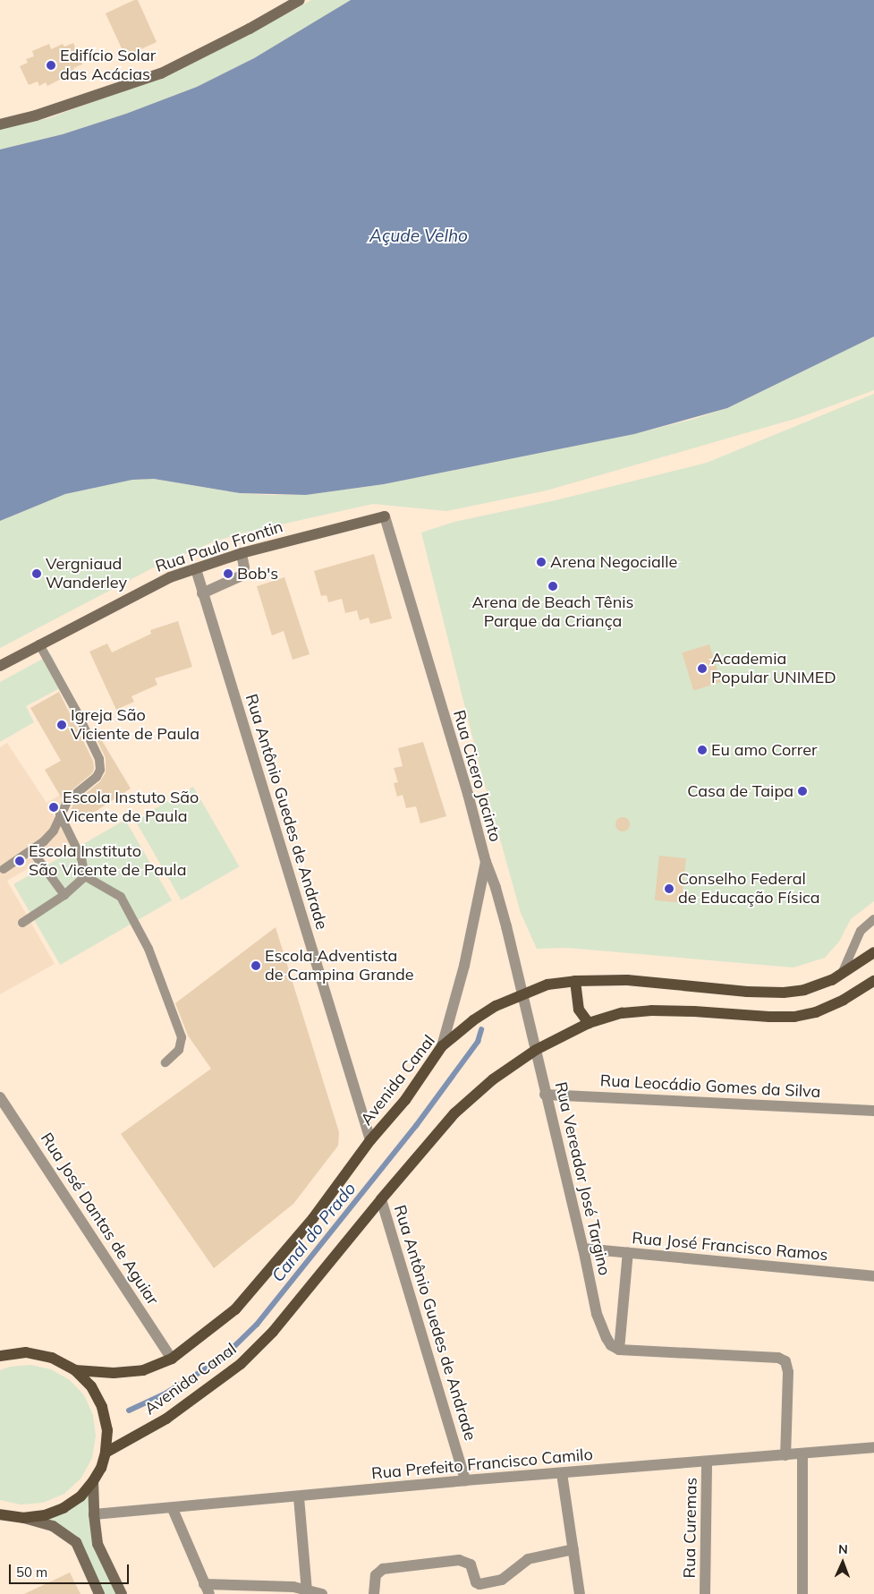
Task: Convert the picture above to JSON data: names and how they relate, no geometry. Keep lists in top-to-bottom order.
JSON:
{
  "streets": {
    "main road": ["Rua Paulo Frontin", "Avenida Canal"],
    "street": [
      "Rua Cicero Jacinto",
      "Rua Antônio Guedes de Andrade",
      "Rua Leocádio Gomes da Silva",
      "Rua Vereador José Targino",
      "Rua José Dantas de Aguiar",
      "Rua José Francisco Ramos",
      "Rua Prefeito Francisco Camilo",
      "Rua Curemas"
    ]
  },
  "crossings": [
    ["Rua Paulo Frontin", "Rua Cicero Jacinto"],
    ["Rua Paulo Frontin", "Rua Antônio Guedes de Andrade"],
    ["Rua Cicero Jacinto", "Avenida Canal"],
    ["Rua Antônio Guedes de Andrade", "Avenida Canal"],
    ["Rua Antônio Guedes de Andrade", "Rua Prefeito Francisco Camilo"],
    ["Avenida Canal", "Rua Vereador José Targino"],
    ["Avenida Canal", "Rua José Dantas de Aguiar"],
    ["Rua Leocádio Gomes da Silva", "Rua Vereador José Targino"],
    ["Rua Vereador José Targino", "Rua José Francisco Ramos"],
    ["Rua Prefeito Francisco Camilo", "Rua Curemas"]
  ],
  "water": ["Açude Velho", "Canal do Prado"],
  "places": [
    "Edifício Solar das Acácias",
    "Arena Negocialle",
    "Vergniaud Wanderley",
    "Bob's",
    "Arena de Beach Tênis Parque da Criança",
    "Academia Popular UNIMED",
    "Igreja São Viciente de Paula",
    "Eu amo Correr",
    "Casa de Taipa",
    "Escola Instuto São Vicente de Paula",
    "Escola Instituto São Vicente de Paula",
    "Conselho Federal de Educação Física",
    "Escola Adventista de Campina Grande"
  ],
  "scale_bar": "50 m",
  "north": "top"
}
